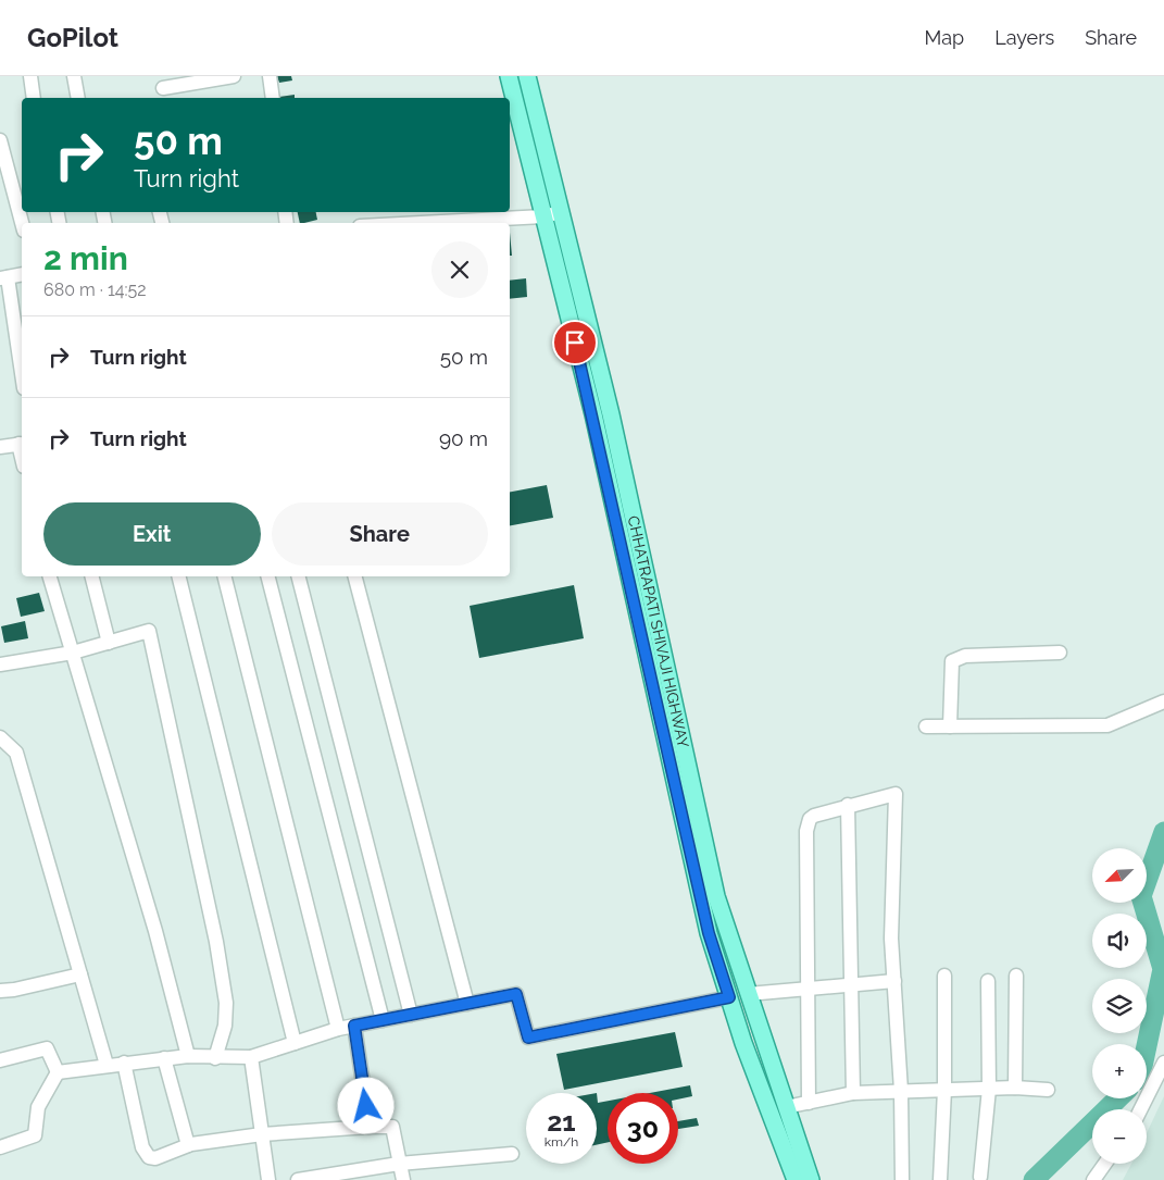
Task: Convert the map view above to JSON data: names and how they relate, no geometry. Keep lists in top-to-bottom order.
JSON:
{
  "streets": {
    "main road": ["CHHATRAPATI SHIVAJI HIGHWAY"]
  },
  "north": "bottom left",
  "page": {
    "header": "GoPilot",
    "nav": ["Map", "Layers", "Share"],
    "turn": ["50 m", "Turn right"],
    "heading": ["2 min", "680 m · 14:52"],
    "list": [
      {
        "name": "Turn right",
        "value": "50 m"
      },
      {
        "name": "Turn right",
        "value": "90 m"
      }
    ],
    "buttons": ["Exit", "Share"],
    "map_buttons": ["+", "−"],
    "speed": "21 km/h",
    "limit": "30"
  }
}
